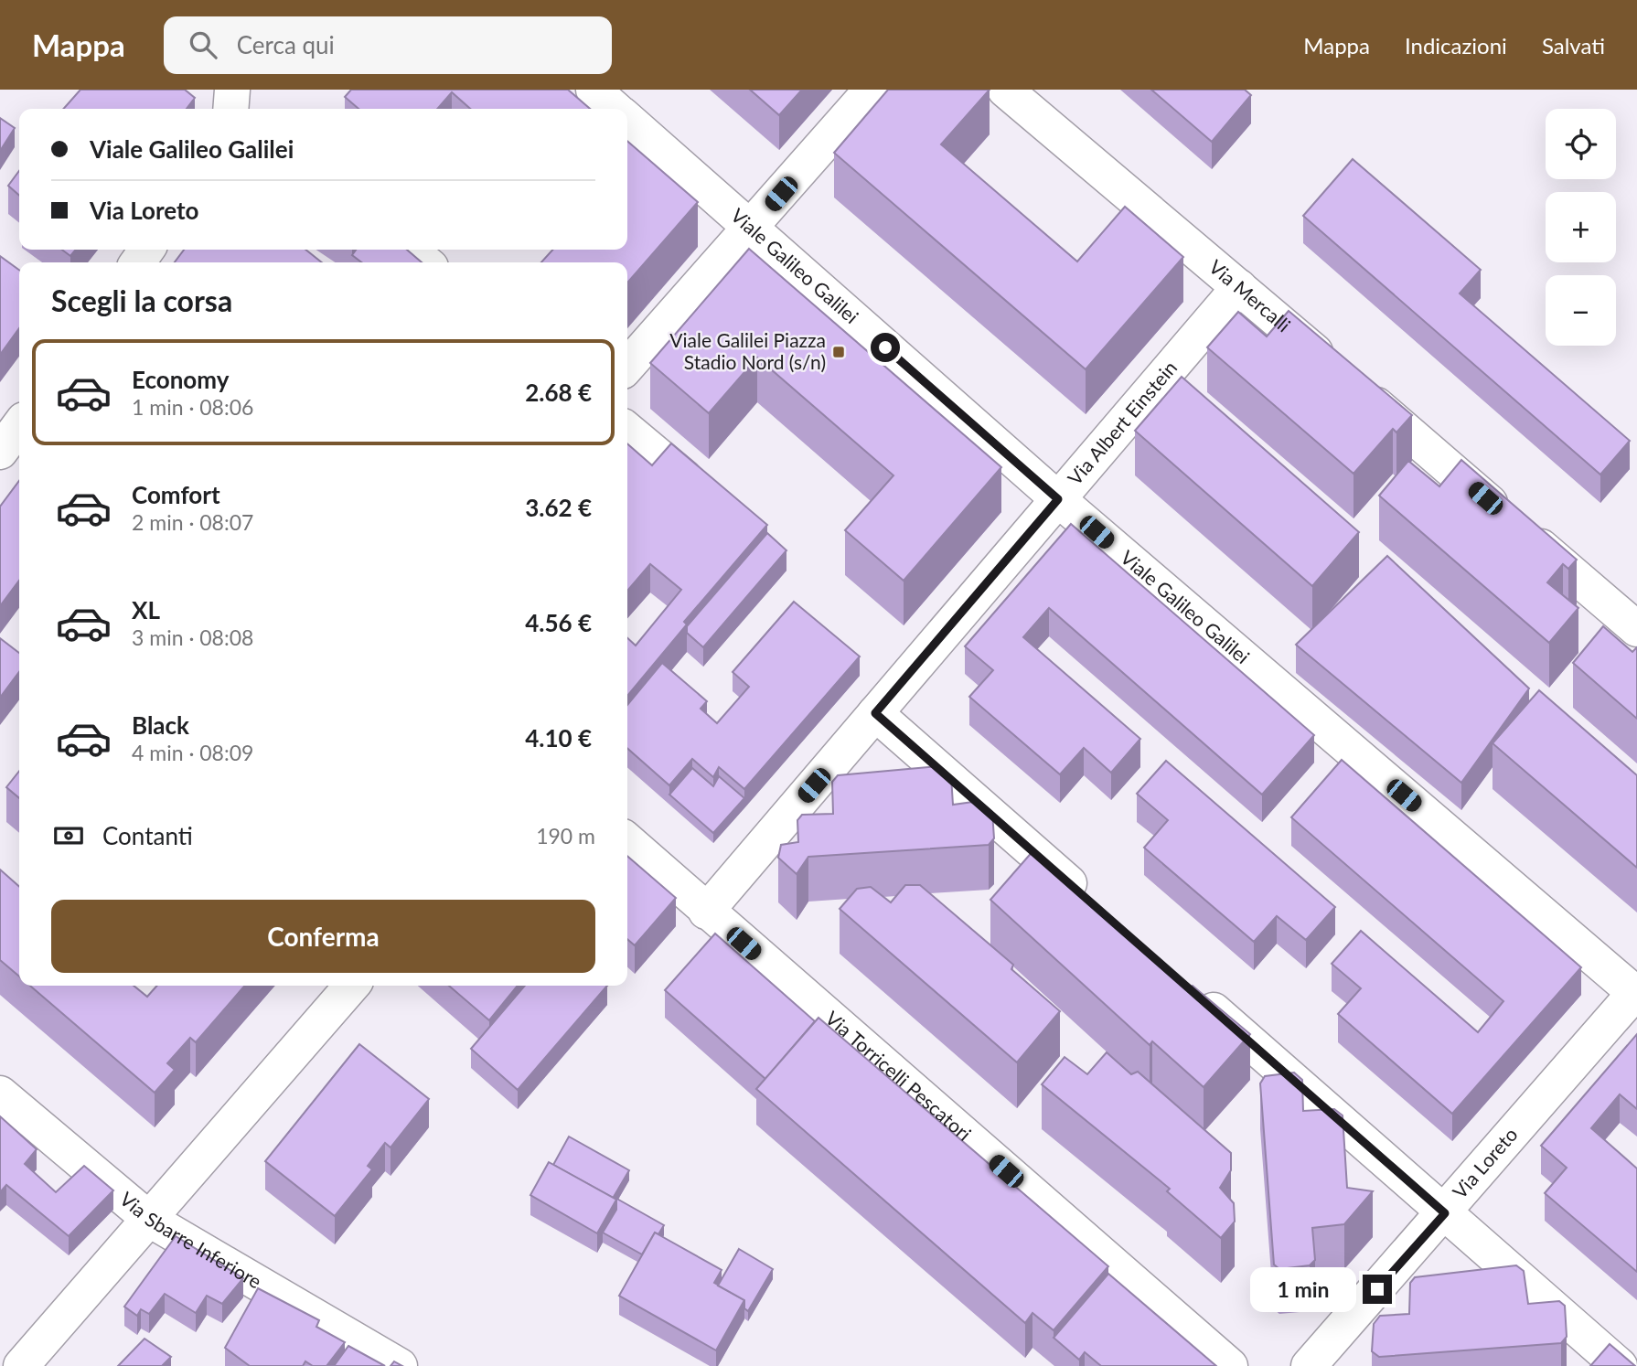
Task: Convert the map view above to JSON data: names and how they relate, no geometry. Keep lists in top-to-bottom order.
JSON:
{
  "streets": {
    "street": [
      "Viale Galileo Galilei",
      "Via Mercalli",
      "Via Albert Einstein",
      "Via Torricelli Pescatori",
      "Via Loreto",
      "Via Sbarre Inferiore"
    ]
  },
  "crossings": [
    ["Viale Galileo Galilei", "Via Albert Einstein"],
    ["Viale Galileo Galilei", "Via Loreto"],
    ["Via Mercalli", "Via Albert Einstein"],
    ["Via Albert Einstein", "Via Torricelli Pescatori"]
  ],
  "places": {
    "transit": ["Viale Galilei Piazza Stadio Nord (s/n)"]
  },
  "page": {
    "header": "Mappa",
    "search": "Cerca qui",
    "nav": ["Mappa", "Indicazioni", "Salvati"],
    "map_buttons": ["+", "−"],
    "banner": ["Viale Galileo Galilei", "Via Loreto"],
    "heading": "Scegli la corsa",
    "list": [
      {
        "name": "Economy",
        "note": "1 min · 08:06",
        "value": "2.68 €"
      },
      {
        "name": "Comfort",
        "note": "2 min · 08:07",
        "value": "3.62 €"
      },
      {
        "name": "XL",
        "note": "3 min · 08:08",
        "value": "4.56 €"
      },
      {
        "name": "Black",
        "note": "4 min · 08:09",
        "value": "4.10 €"
      }
    ],
    "pay": ["Contanti", "190 m"],
    "buttons": "Conferma",
    "bubble": "1 min"
  }
}
